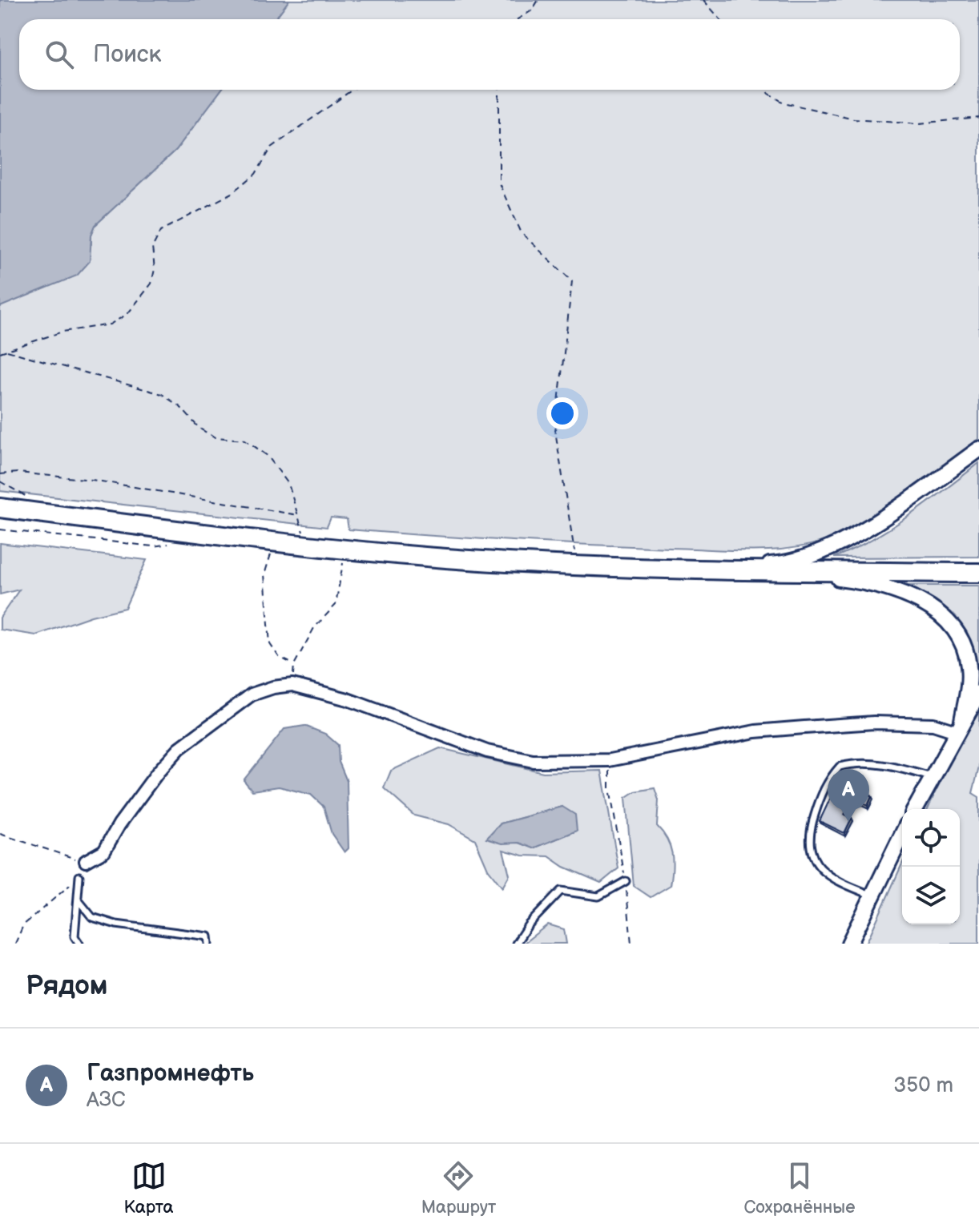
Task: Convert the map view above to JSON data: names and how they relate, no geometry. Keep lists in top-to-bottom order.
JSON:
{
  "page": {
    "search": "Поиск",
    "pins": "A",
    "heading": "Рядом",
    "list": [
      {
        "mark": "A",
        "name": "Газпромнефть",
        "note": "АЗС",
        "value": "350 m"
      }
    ],
    "nav": ["Карта", "Маршрут", "Сохранённые"]
  }
}
